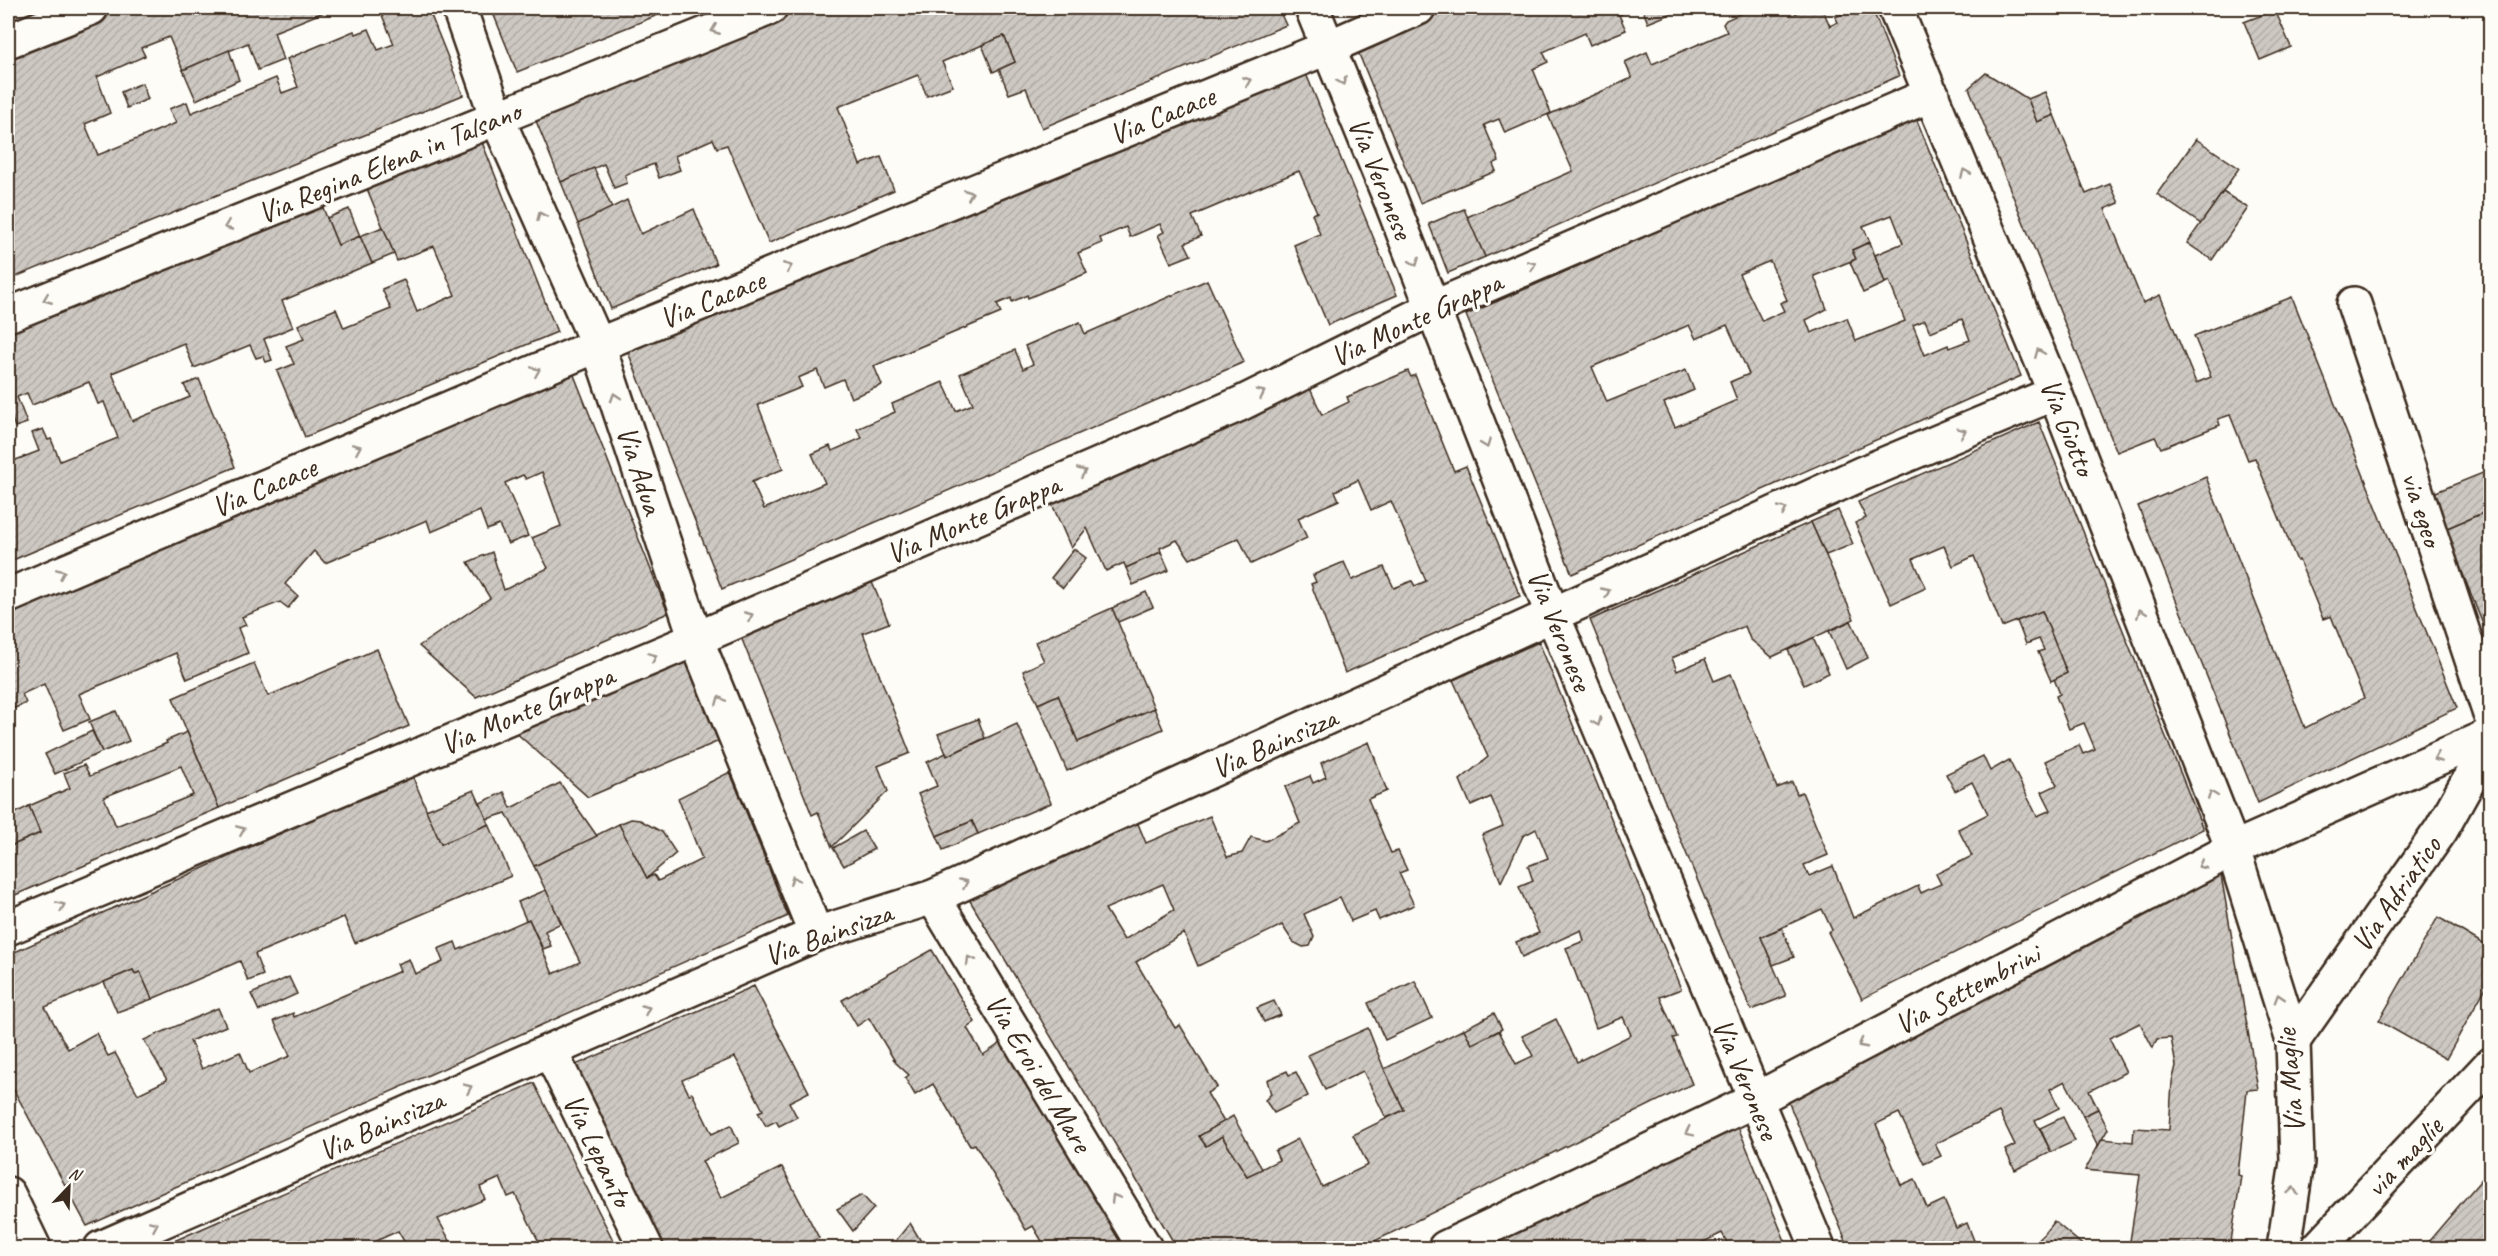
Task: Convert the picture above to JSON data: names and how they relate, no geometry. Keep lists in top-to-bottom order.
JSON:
{
  "streets": {
    "street": [
      "Via Cacace",
      "Via Regina Elena in Talsano",
      "Via Veronese",
      "Via Monte Grappa",
      "Via Giotto",
      "Via Adua",
      "via egeo",
      "Via Bainsizza",
      "Via Adriatico",
      "Via Settembrini",
      "Via Eroi del Mare",
      "Via Maglie",
      "Via Lepanto",
      "via maglie"
    ]
  },
  "crossings": [
    ["Via Cacace", "Via Veronese"],
    ["Via Cacace", "Via Adua"],
    ["Via Regina Elena in Talsano", "Via Adua"],
    ["Via Veronese", "Via Monte Grappa"],
    ["Via Veronese", "Via Bainsizza"],
    ["Via Veronese", "Via Settembrini"],
    ["Via Monte Grappa", "Via Giotto"],
    ["Via Monte Grappa", "Via Adua"],
    ["Via Giotto", "Via Bainsizza"],
    ["Via Giotto", "Via Settembrini"],
    ["Via Giotto", "Via Maglie"],
    ["Via Adua", "Via Bainsizza"],
    ["Via Bainsizza", "Via Eroi del Mare"],
    ["Via Bainsizza", "Via Lepanto"],
    ["Via Adriatico", "Via Maglie"],
    ["Via Settembrini", "Via Maglie"]
  ],
  "one_way": [
    "Via Cacace",
    "Via Regina Elena in Talsano",
    "Via Veronese",
    "Via Monte Grappa",
    "Via Giotto",
    "Via Adua",
    "Via Bainsizza",
    "Via Settembrini",
    "Via Eroi del Mare",
    "Via Maglie"
  ],
  "north": "top right"
}
